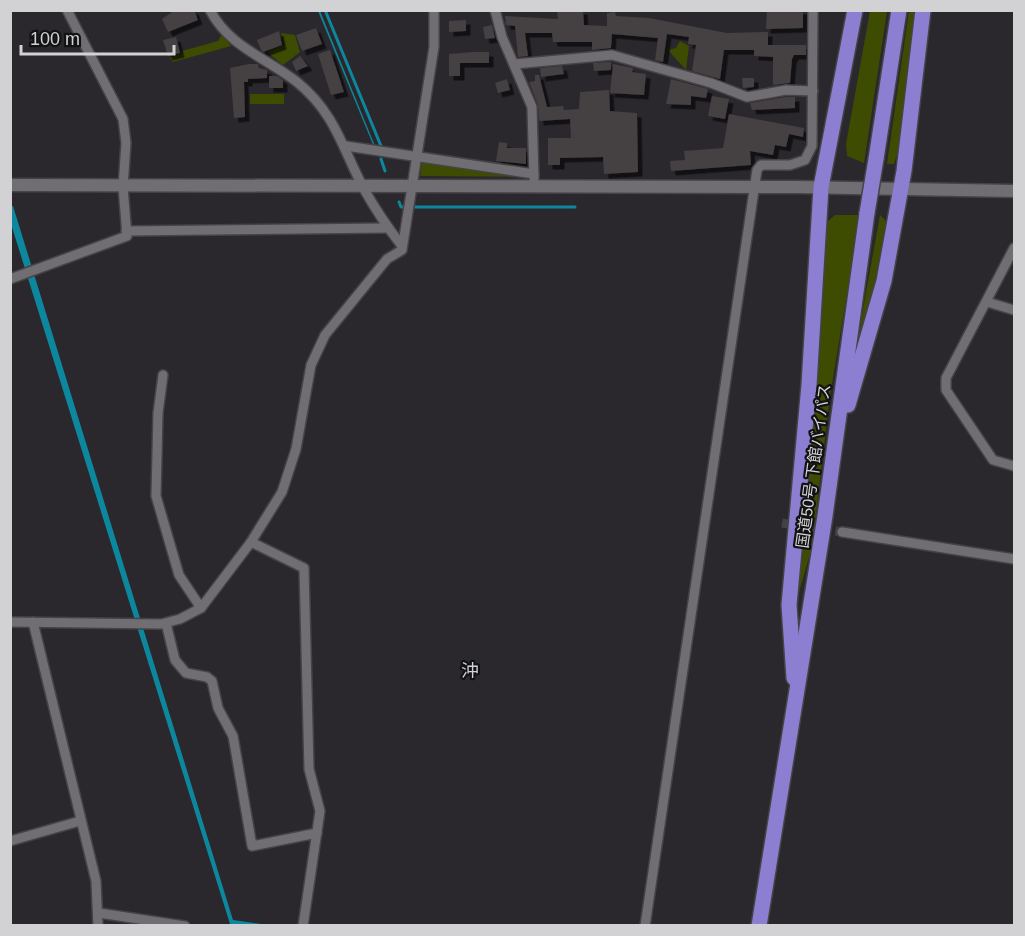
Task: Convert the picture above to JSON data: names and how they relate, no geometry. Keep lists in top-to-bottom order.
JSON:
{
  "streets": {
    "highway": ["国道50号 下館バイパス"]
  },
  "districts": ["沖"],
  "scale_bar": "100 m"
}
